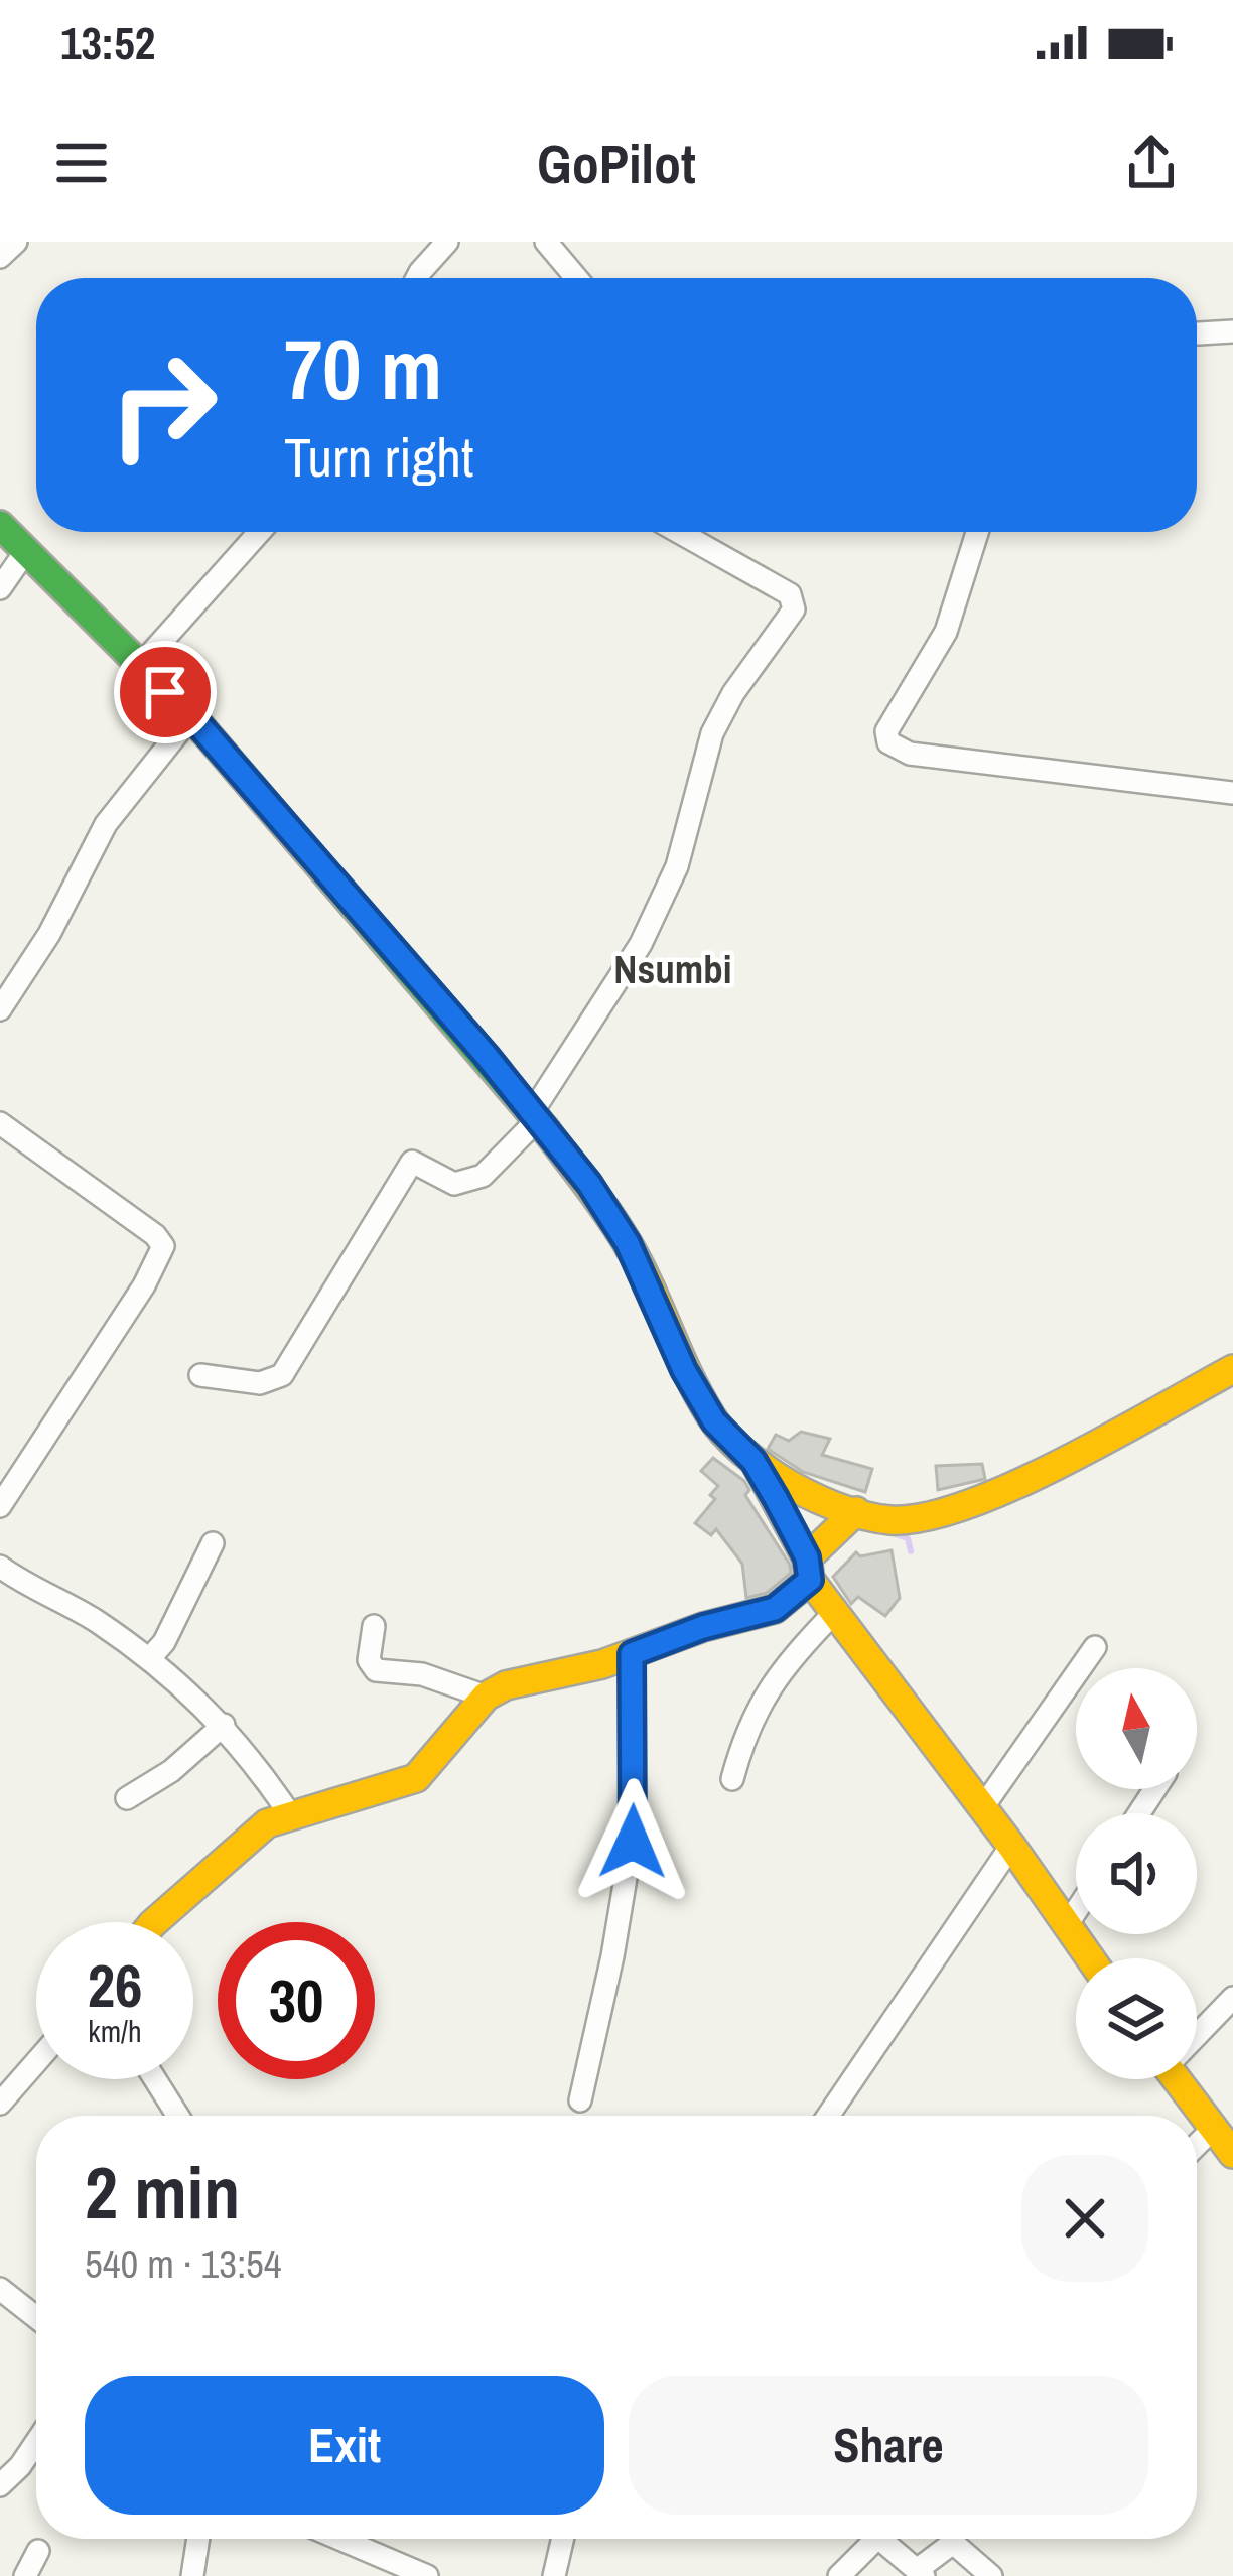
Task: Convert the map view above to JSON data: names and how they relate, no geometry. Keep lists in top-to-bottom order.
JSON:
{
  "districts": ["Nsumbi"],
  "north": "top",
  "page": {
    "status": "13:52",
    "header": "GoPilot",
    "turn": ["70 m", "Turn right"],
    "speed": "26 km/h",
    "limit": "30",
    "heading": ["2 min", "540 m · 13:54"],
    "buttons": ["Exit", "Share"]
  }
}
